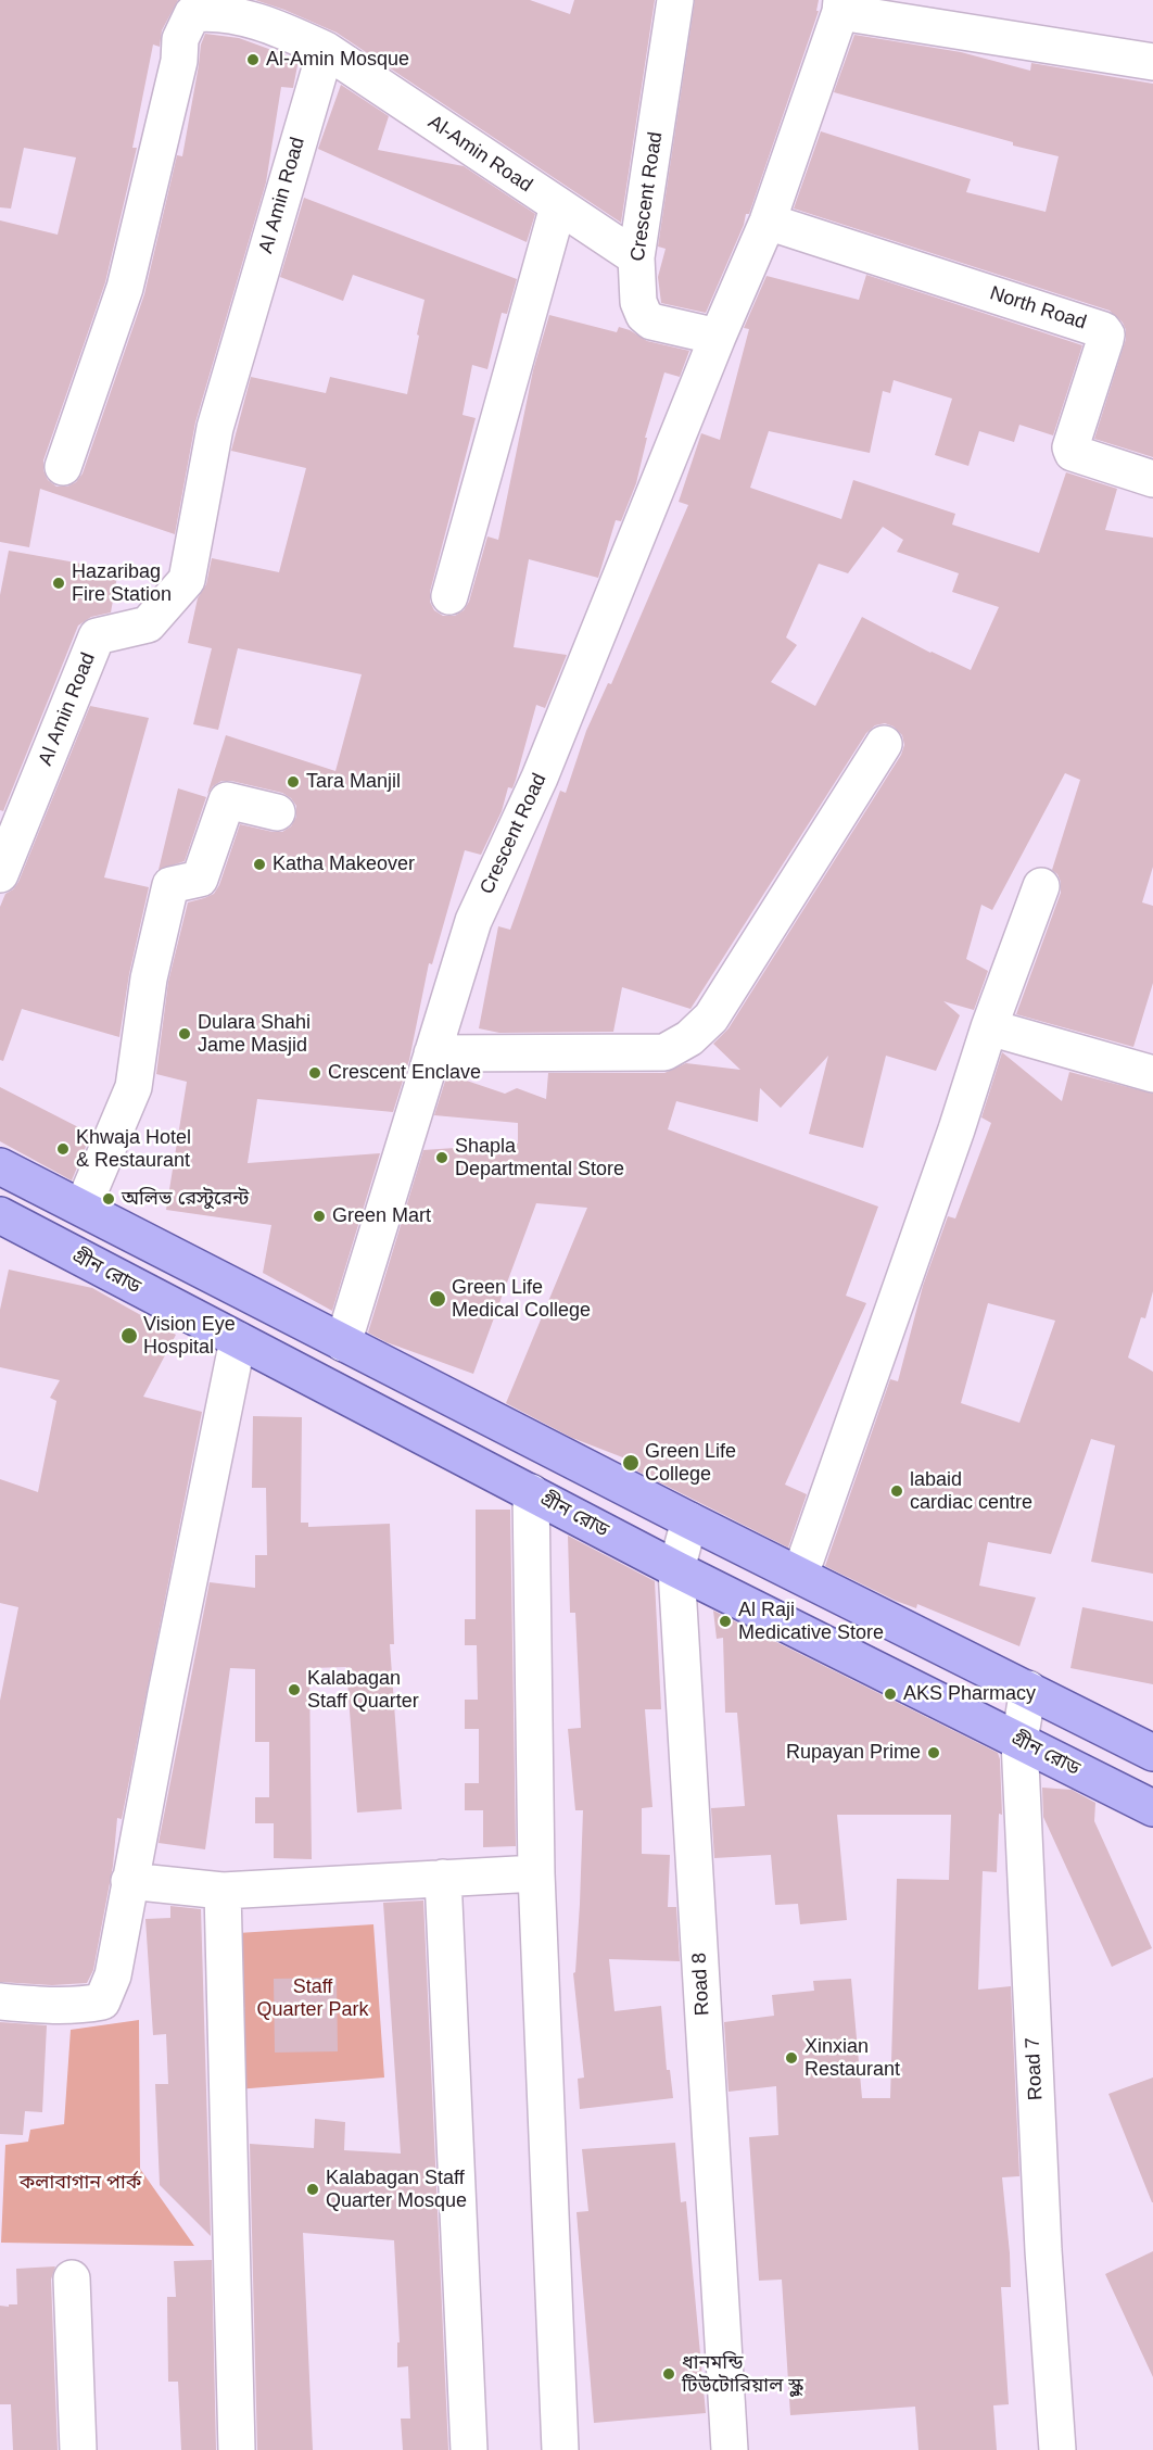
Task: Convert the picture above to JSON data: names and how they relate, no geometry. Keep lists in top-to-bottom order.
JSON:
{
  "streets": {
    "main road": ["গ্রীন রোড"],
    "street": [
      "Al-Amin Road",
      "Al Amin Road",
      "Crescent Road",
      "North Road",
      "Road 8",
      "Road 7"
    ]
  },
  "crossings": [
    ["Al-Amin Road", "Al Amin Road"],
    ["Al-Amin Road", "Crescent Road"],
    ["Crescent Road", "North Road"],
    ["গ্রীন রোড", "Road 8"],
    ["গ্রীন রোড", "Road 7"]
  ],
  "parks": ["Staff Quarter Park", "কলাবাগান পার্ক"],
  "places": [
    "Al-Amin Mosque",
    "Hazaribag Fire Station",
    "Tara Manjil",
    "Katha Makeover",
    "Dulara Shahi Jame Masjid",
    "Crescent Enclave",
    "Khwaja Hotel & Restaurant",
    "Shapla Departmental Store",
    "অলিভ রেস্টুরেন্ট",
    "Green Mart",
    "Green Life Medical College",
    "Vision Eye Hospital",
    "Green Life College",
    "labaid cardiac centre",
    "Al Raji Medicative Store",
    "Kalabagan Staff Quarter",
    "AKS Pharmacy",
    "Rupayan Prime",
    "Xinxian Restaurant",
    "Kalabagan Staff Quarter Mosque",
    "ধানমন্ডি টিউটোরিয়াল স্কুল"
  ]
}
